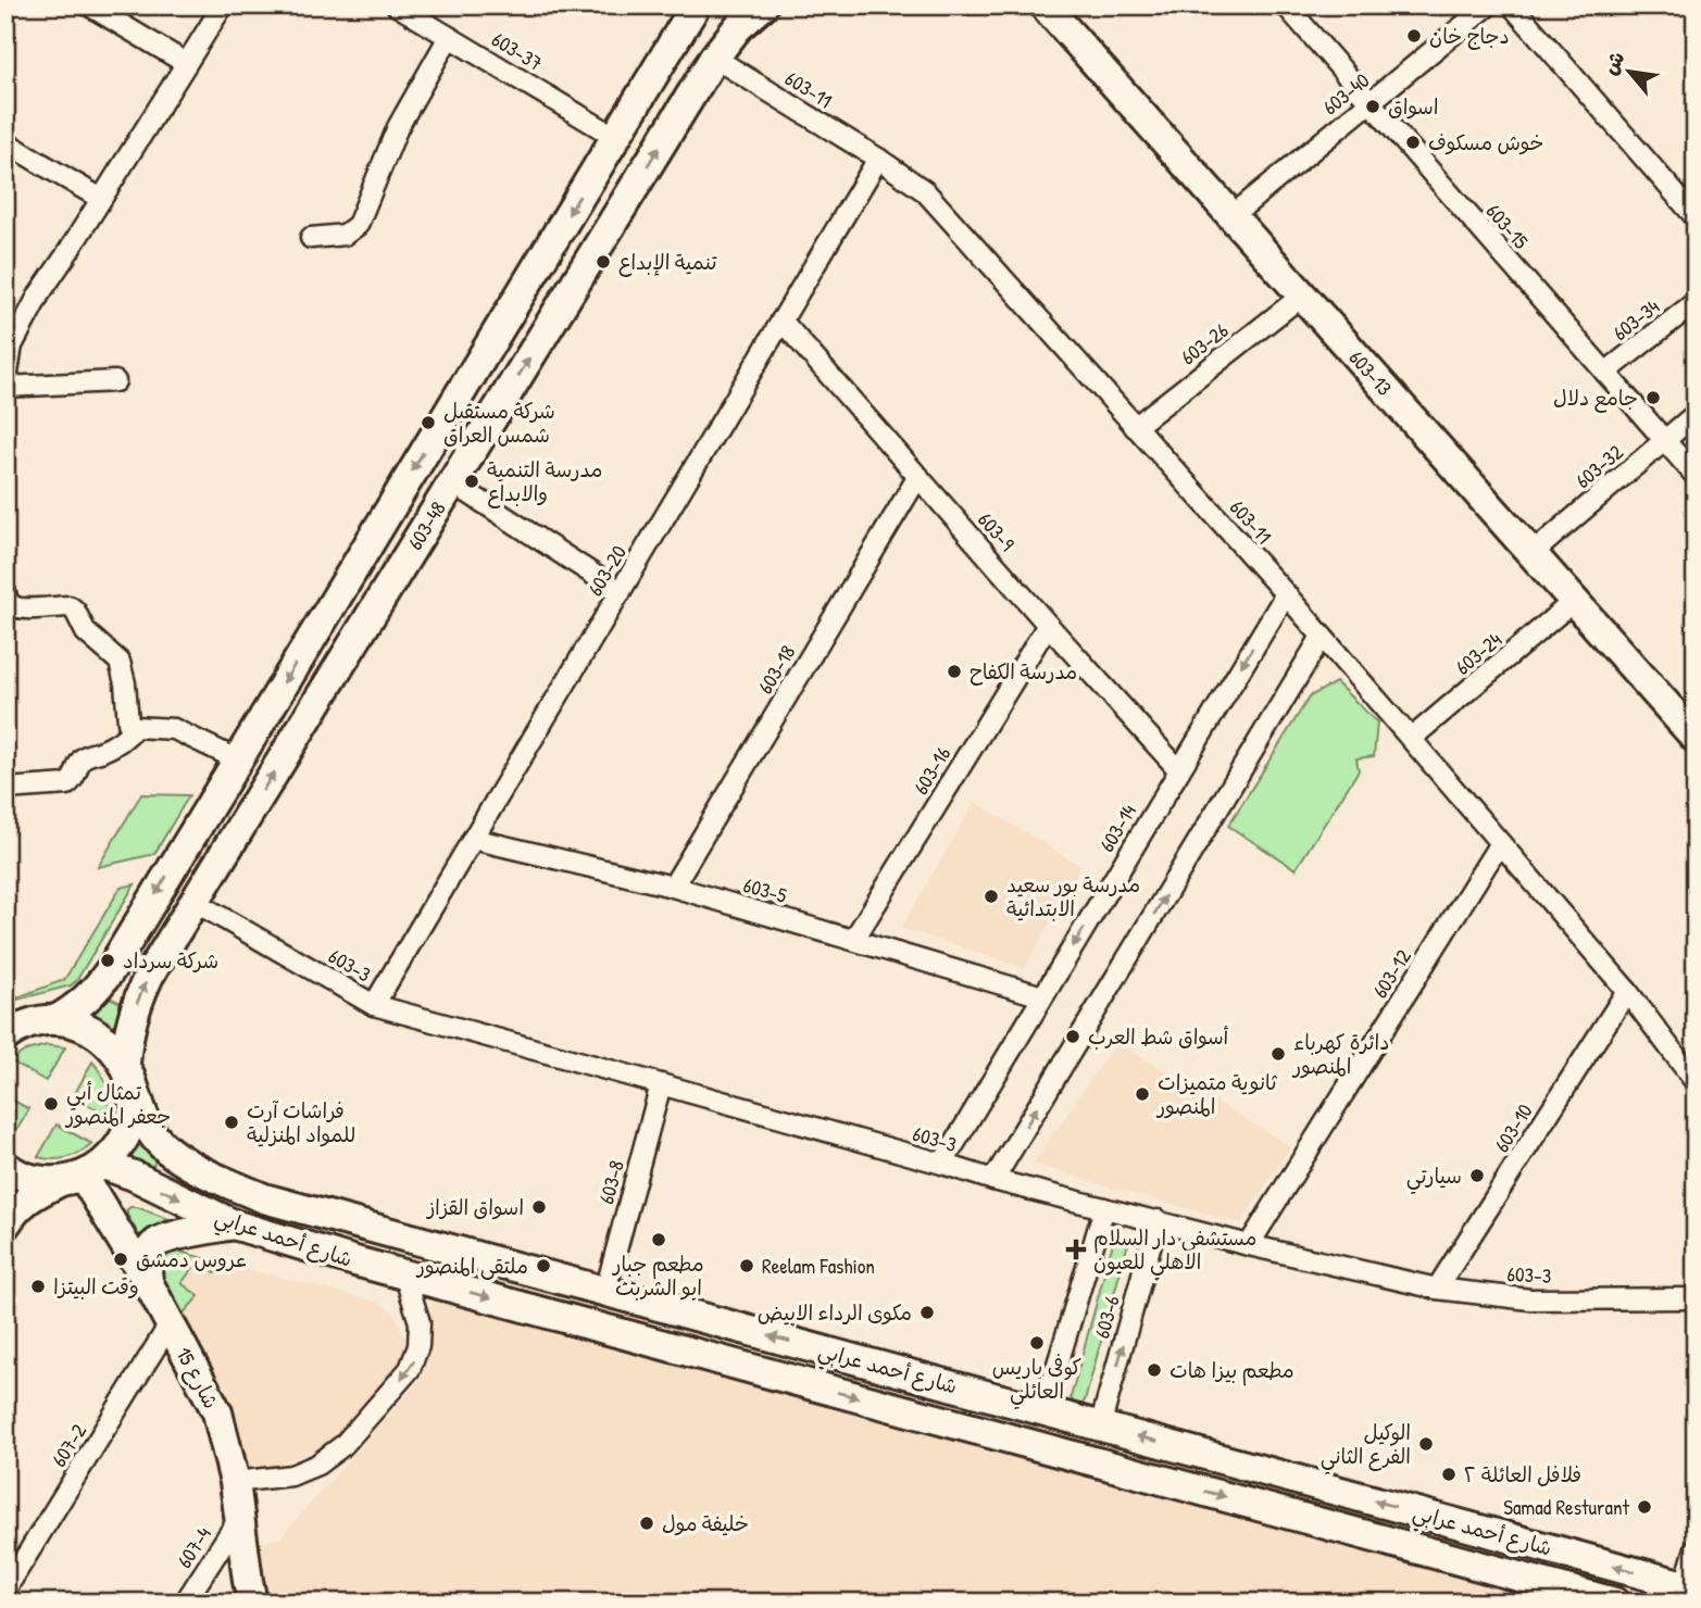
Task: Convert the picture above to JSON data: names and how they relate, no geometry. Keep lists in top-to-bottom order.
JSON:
{
  "streets": {
    "street": [
      "603-37",
      "603-11",
      "603-40",
      "603-15",
      "603-34",
      "603-26",
      "603-13",
      "603-32",
      "603-48",
      "603-9",
      "603-20",
      "603-24",
      "603-18",
      "603-16",
      "603-14",
      "603-5",
      "603-3",
      "603-12",
      "603-10",
      "603-8",
      "شارع أحمد عرابي",
      "603-6",
      "شارع 15",
      "607-2",
      "607-4"
    ]
  },
  "crossings": [
    ["603-37", "603-48"],
    ["603-11", "603-26"],
    ["603-11", "603-48"],
    ["603-11", "603-20"],
    ["603-11", "603-24"],
    ["603-11", "603-14"],
    ["603-11", "603-12"],
    ["603-11", "603-10"],
    ["603-40", "603-15"],
    ["603-40", "603-13"],
    ["603-15", "603-34"],
    ["603-15", "603-32"],
    ["603-26", "603-13"],
    ["603-13", "603-32"],
    ["603-13", "603-24"],
    ["603-48", "603-3"],
    ["603-48", "شارع أحمد عرابي"],
    ["603-48", "شارع 15"],
    ["603-9", "603-20"],
    ["603-9", "603-18"],
    ["603-9", "603-16"],
    ["603-9", "603-14"],
    ["603-20", "603-5"],
    ["603-20", "603-3"],
    ["603-18", "603-5"],
    ["603-16", "603-5"],
    ["603-14", "603-5"],
    ["603-14", "603-3"],
    ["603-3", "603-12"],
    ["603-3", "603-10"],
    ["603-3", "603-8"],
    ["603-3", "603-6"],
    ["603-8", "شارع أحمد عرابي"],
    ["شارع أحمد عرابي", "603-6"],
    ["شارع أحمد عرابي", "شارع 15"],
    ["شارع 15", "607-2"],
    ["شارع 15", "607-4"]
  ],
  "places": {
    "other": [
      "دجاج خان",
      "اسواق",
      "خوش مسكوف",
      "تنمية الإبداع",
      "جامع دلال",
      "شركة مستقبل شمس العراق",
      "مدرسة التنمية والابداع",
      "مدرسة الكفاح",
      "مدرسة بور سعيد الابتدائية",
      "شركة سرداد",
      "أسواق شط العرب",
      "دائرة كهرباء المنصور",
      "ثانوية متميزات المنصور",
      "تمثال أبي جعفر المنصور",
      "فراشات آرت للمواد المنزلية",
      "سيارتي",
      "اسواق القزاز",
      "مطعم جبار ابو الشربت",
      "عروس دمشق",
      "ملتقى المنصور",
      "Reelam Fashion",
      "وقت البيتزا",
      "مكوى الرداء الابيض",
      "كوفي باريس العائلي",
      "مطعم بيزا هات",
      "الوكيل الفرع الثاني",
      "فلافل العائلة ٢",
      "Samad Resturant",
      "خليفة مول"
    ],
    "health": ["مستشفى دار السلام الاهلي للعيون"]
  },
  "north": "top left"
}
